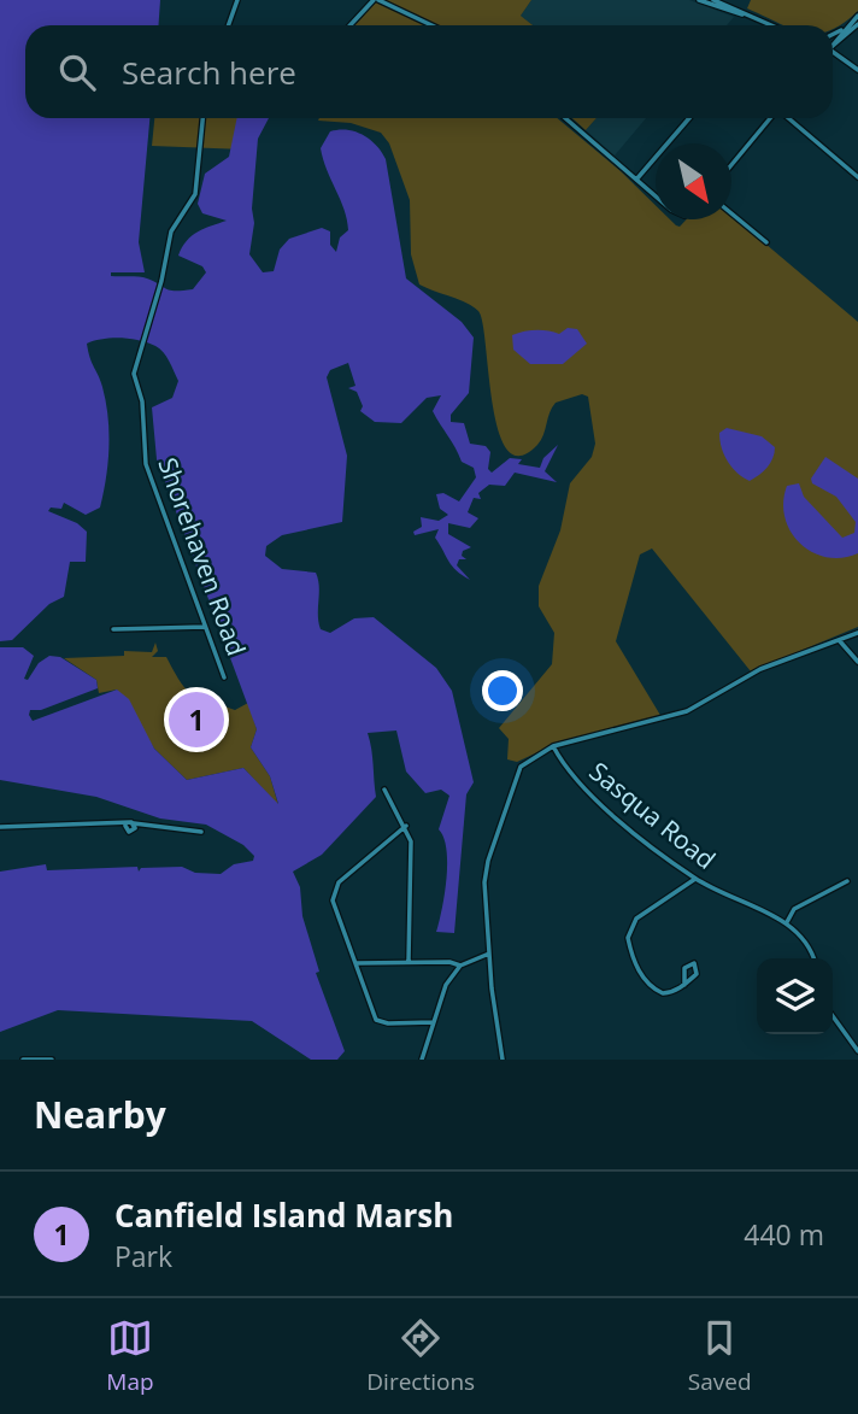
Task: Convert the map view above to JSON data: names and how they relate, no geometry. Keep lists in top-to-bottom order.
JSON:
{
  "streets": {
    "street": ["Shorehaven Road", "Sasqua Road"]
  },
  "north": "bottom right",
  "page": {
    "search": "Search here",
    "pins": "1",
    "heading": "Nearby",
    "list": [
      {
        "mark": "1",
        "name": "Canfield Island Marsh",
        "note": "Park",
        "value": "440 m"
      }
    ],
    "nav": ["Map", "Directions", "Saved"]
  }
}
